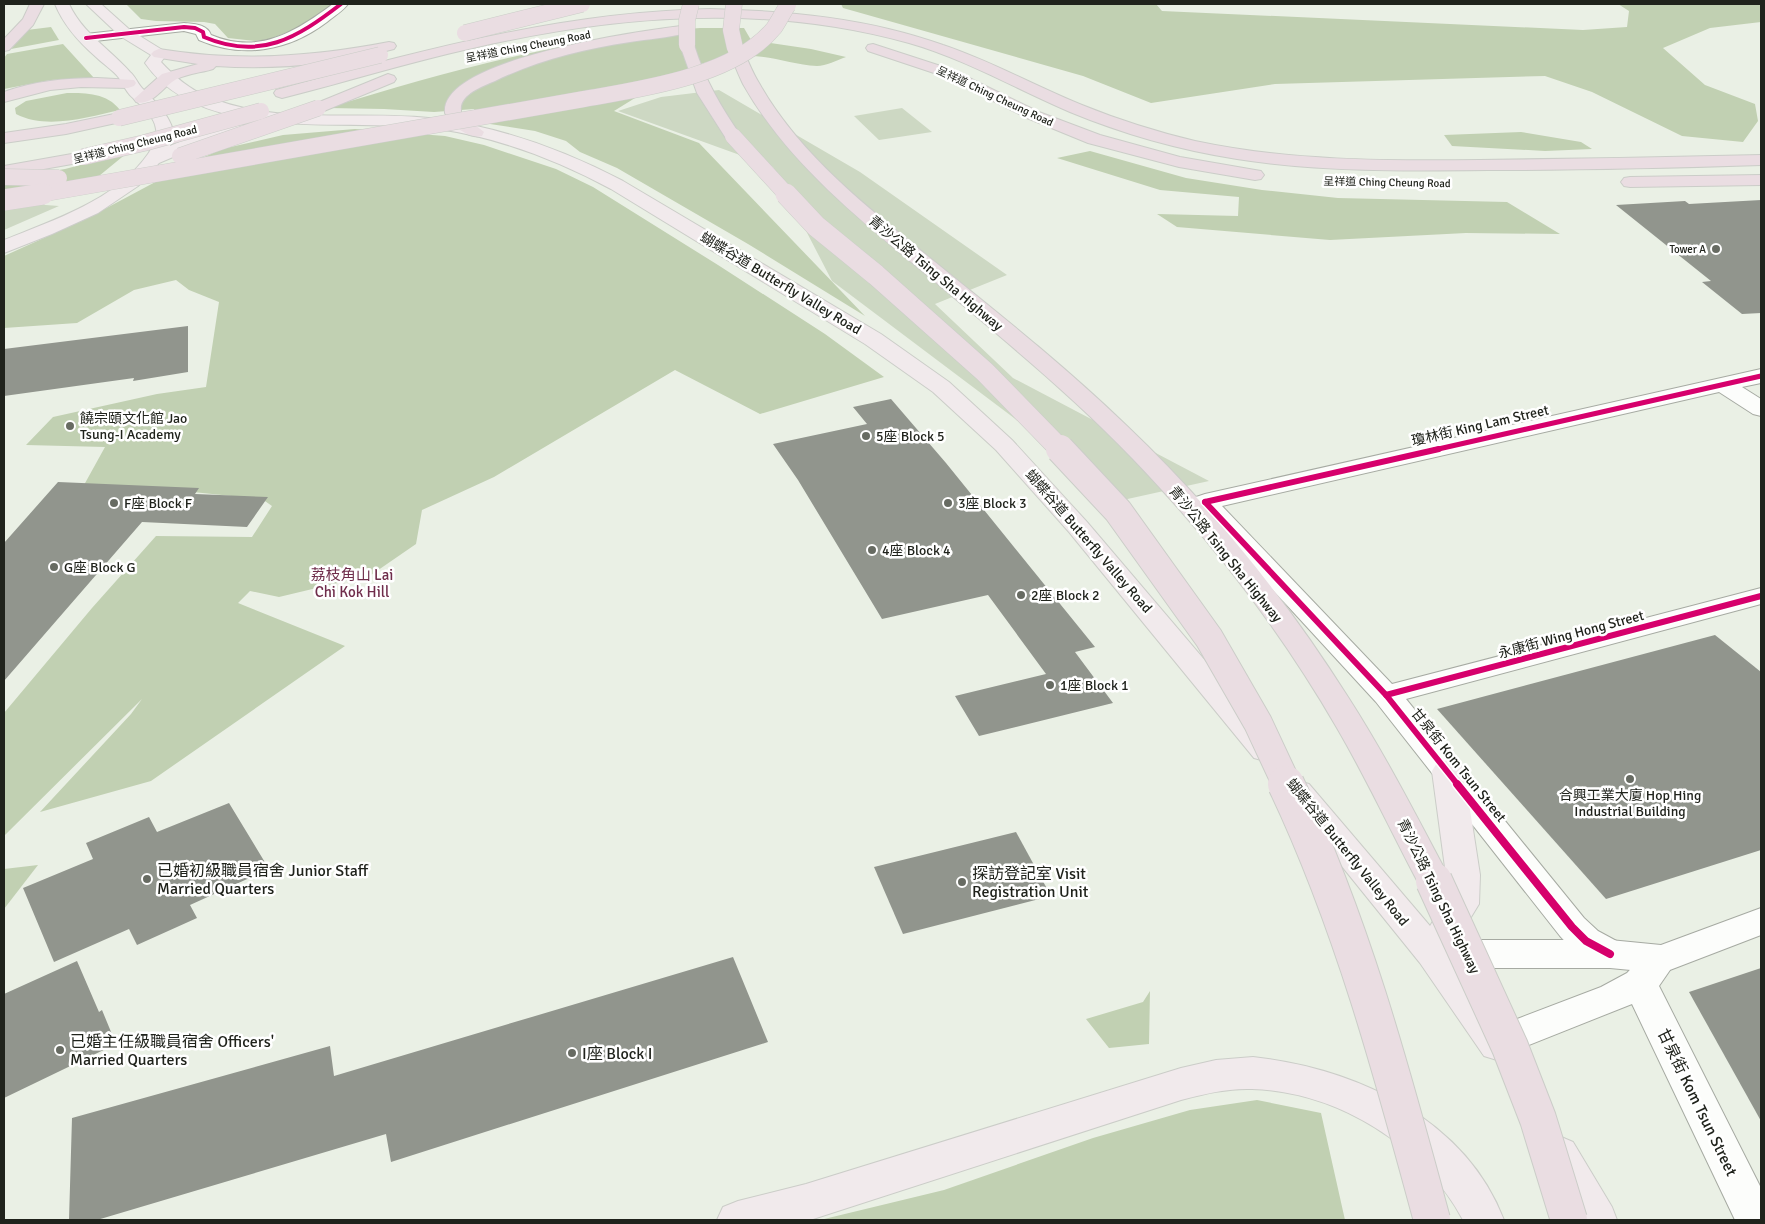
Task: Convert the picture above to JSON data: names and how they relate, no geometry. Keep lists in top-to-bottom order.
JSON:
{
  "streets": {
    "highway": ["呈祥道 Ching Cheung Road", "青沙公路 Tsing Sha Highway"],
    "main road": ["蝴蝶谷道 Butterfly Valley Road"],
    "street": ["瓊林街 King Lam Street", "永康街 Wing Hong Street", "甘泉街 Kom Tsun Street"]
  },
  "crossings": [
    ["青沙公路 Tsing Sha Highway", "蝴蝶谷道 Butterfly Valley Road"],
    ["瓊林街 King Lam Street", "甘泉街 Kom Tsun Street"],
    ["永康街 Wing Hong Street", "甘泉街 Kom Tsun Street"]
  ],
  "districts": ["荔枝角山 Lai Chi Kok Hill"],
  "places": [
    "Tower A",
    "饒宗頤文化館 Jao Tsung-I Academy",
    "5座 Block 5",
    "F座 Block F",
    "3座 Block 3",
    "4座 Block 4",
    "G座 Block G",
    "2座 Block 2",
    "1座 Block 1",
    "合興工業大廈 Hop Hing Industrial Building",
    "已婚初級職員宿舍 Junior Staff Married Quarters",
    "探訪登記室 Visit Registration Unit",
    "已婚主任級職員宿舍 Officers' Married Quarters",
    "I座 Block I"
  ]
}
